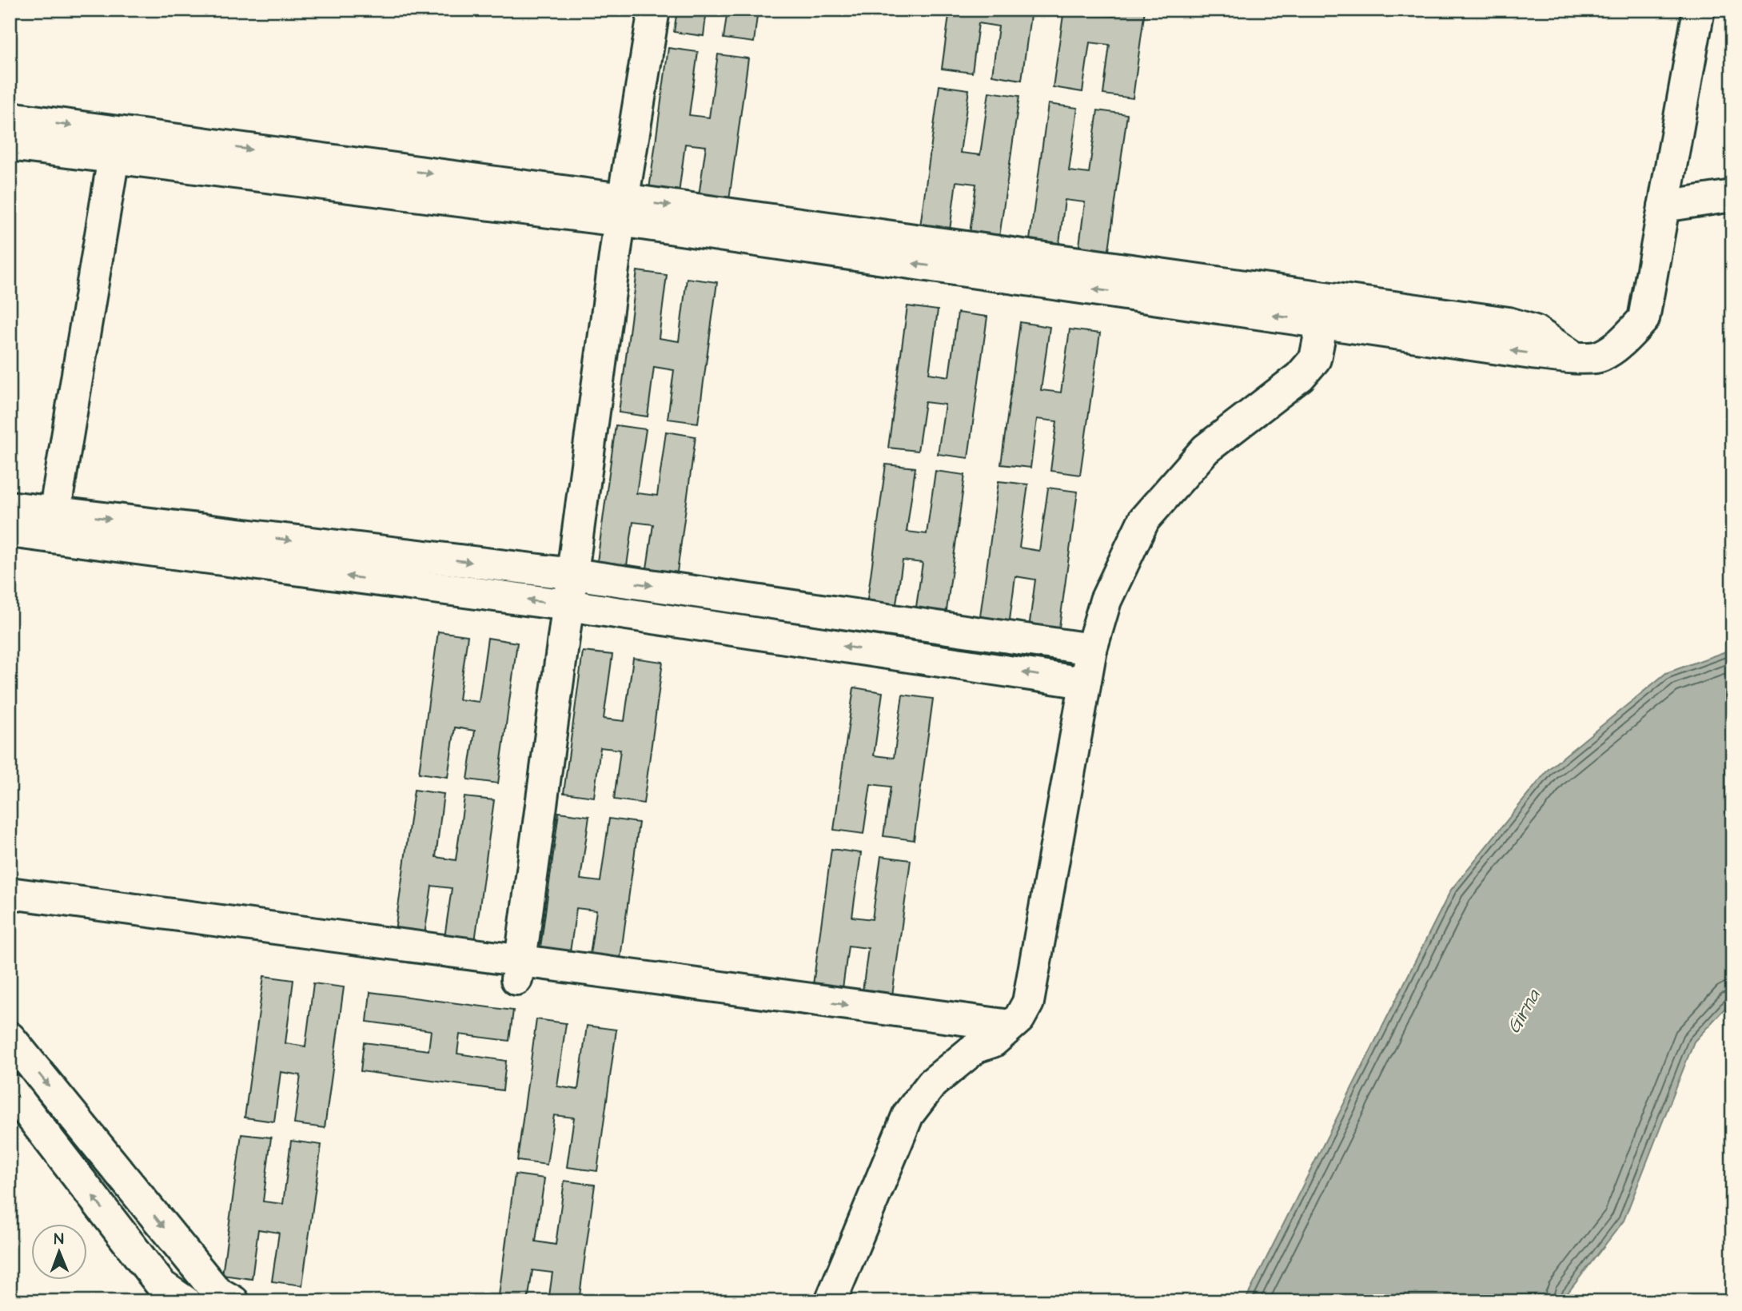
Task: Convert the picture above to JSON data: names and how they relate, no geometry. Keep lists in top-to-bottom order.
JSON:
{
  "water": ["Girna"],
  "north": "top"
}
